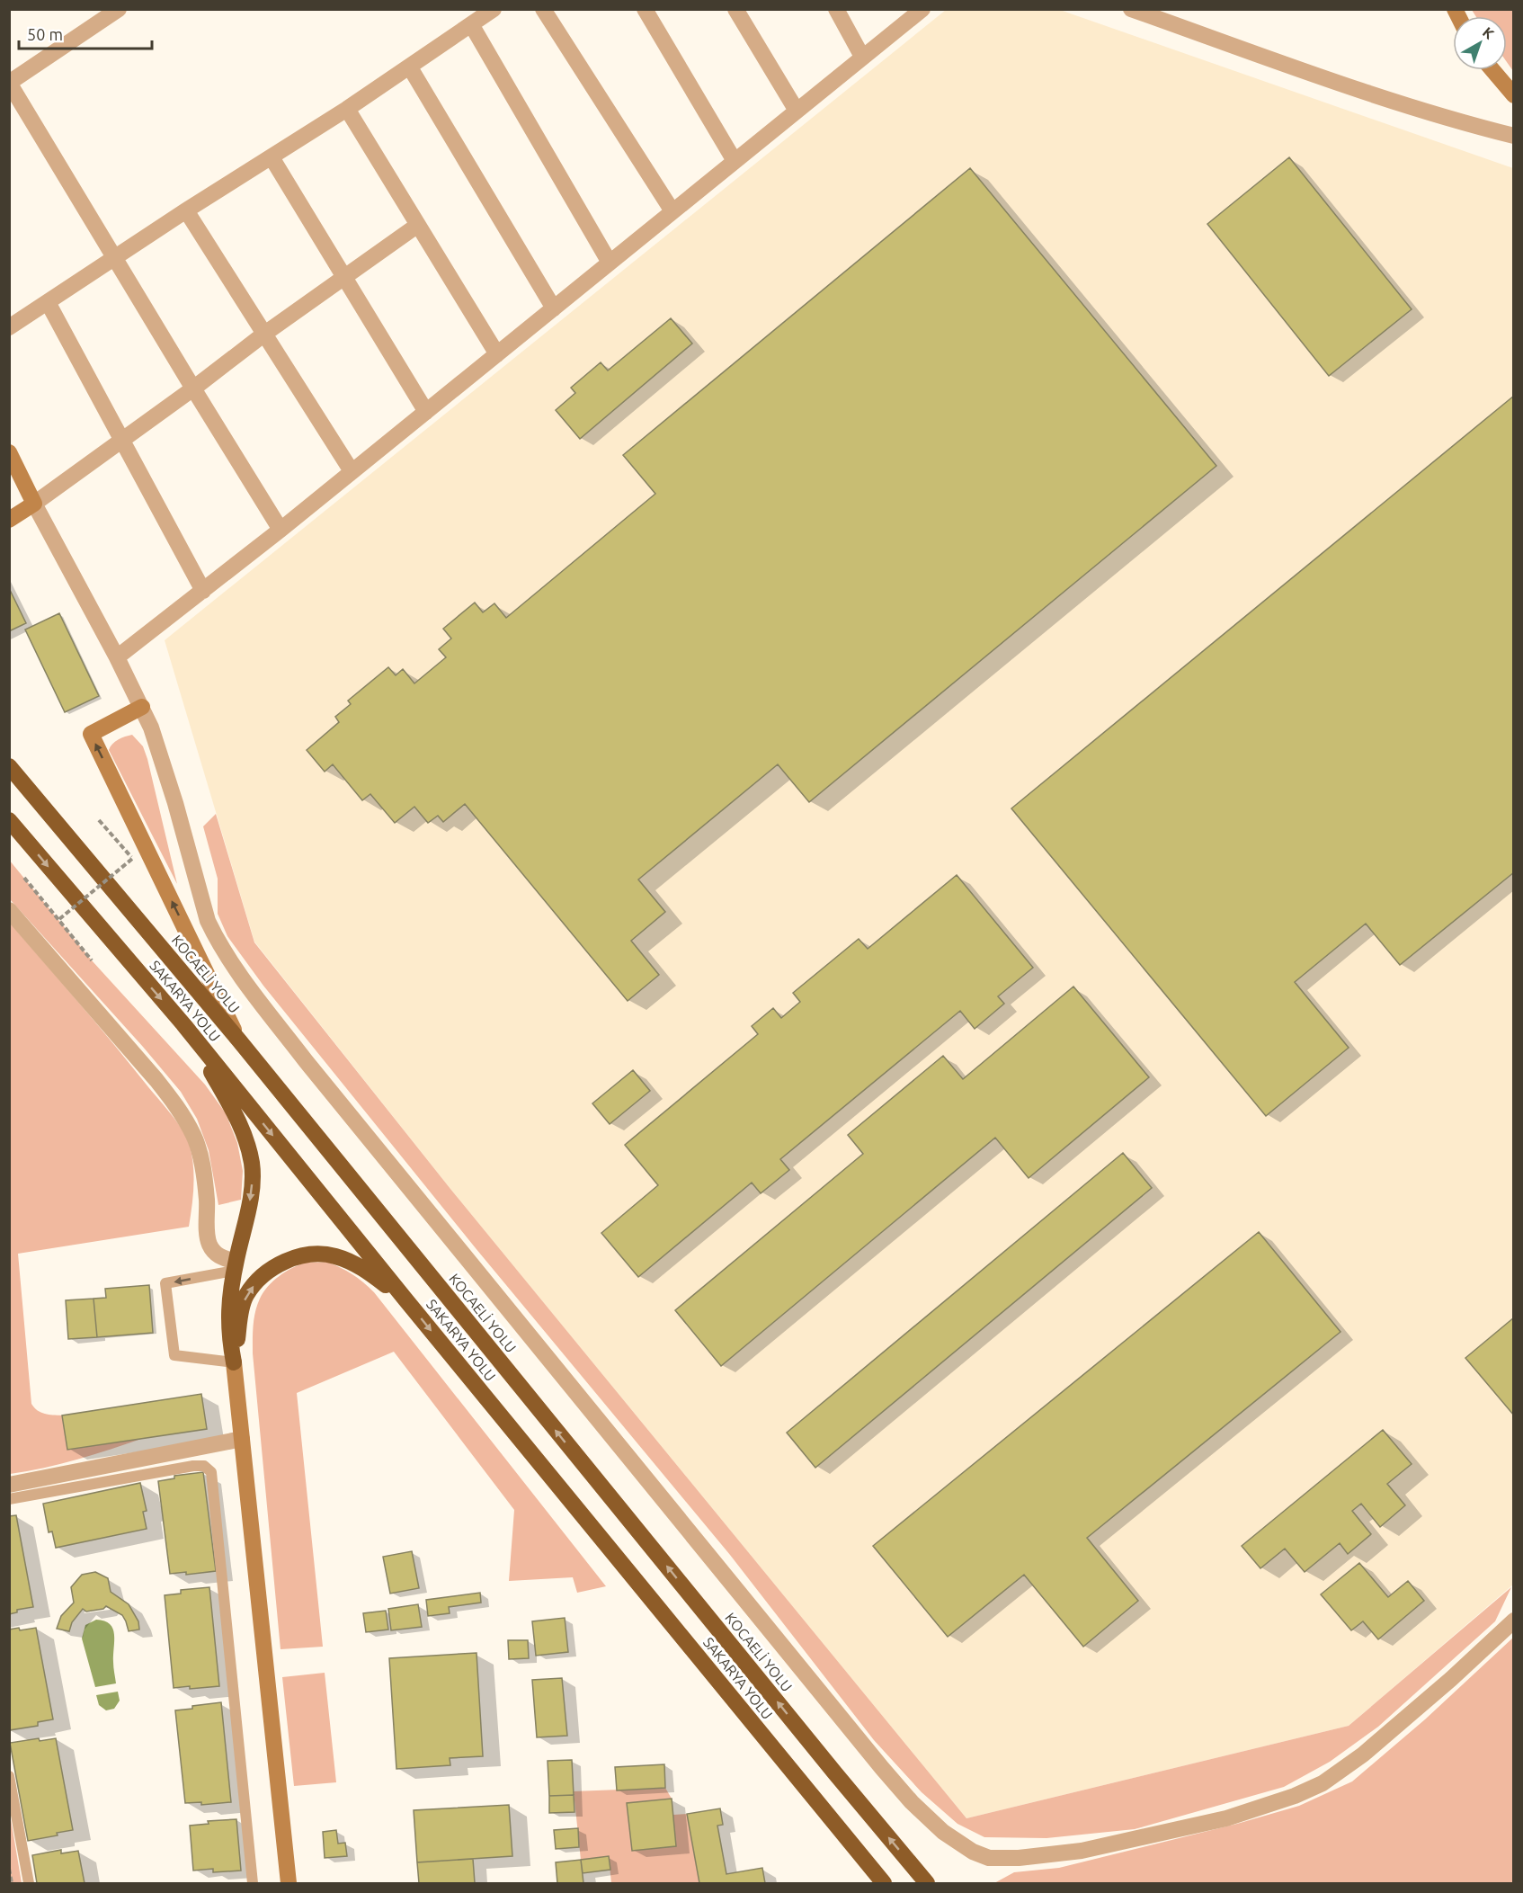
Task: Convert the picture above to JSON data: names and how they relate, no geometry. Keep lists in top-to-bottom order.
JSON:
{
  "streets": {
    "highway": ["KOCAELİ YOLU", "SAKARYA YOLU"]
  },
  "one_way": ["KOCAELİ YOLU", "SAKARYA YOLU"],
  "scale_bar": "50 m",
  "north": "top right"
}
